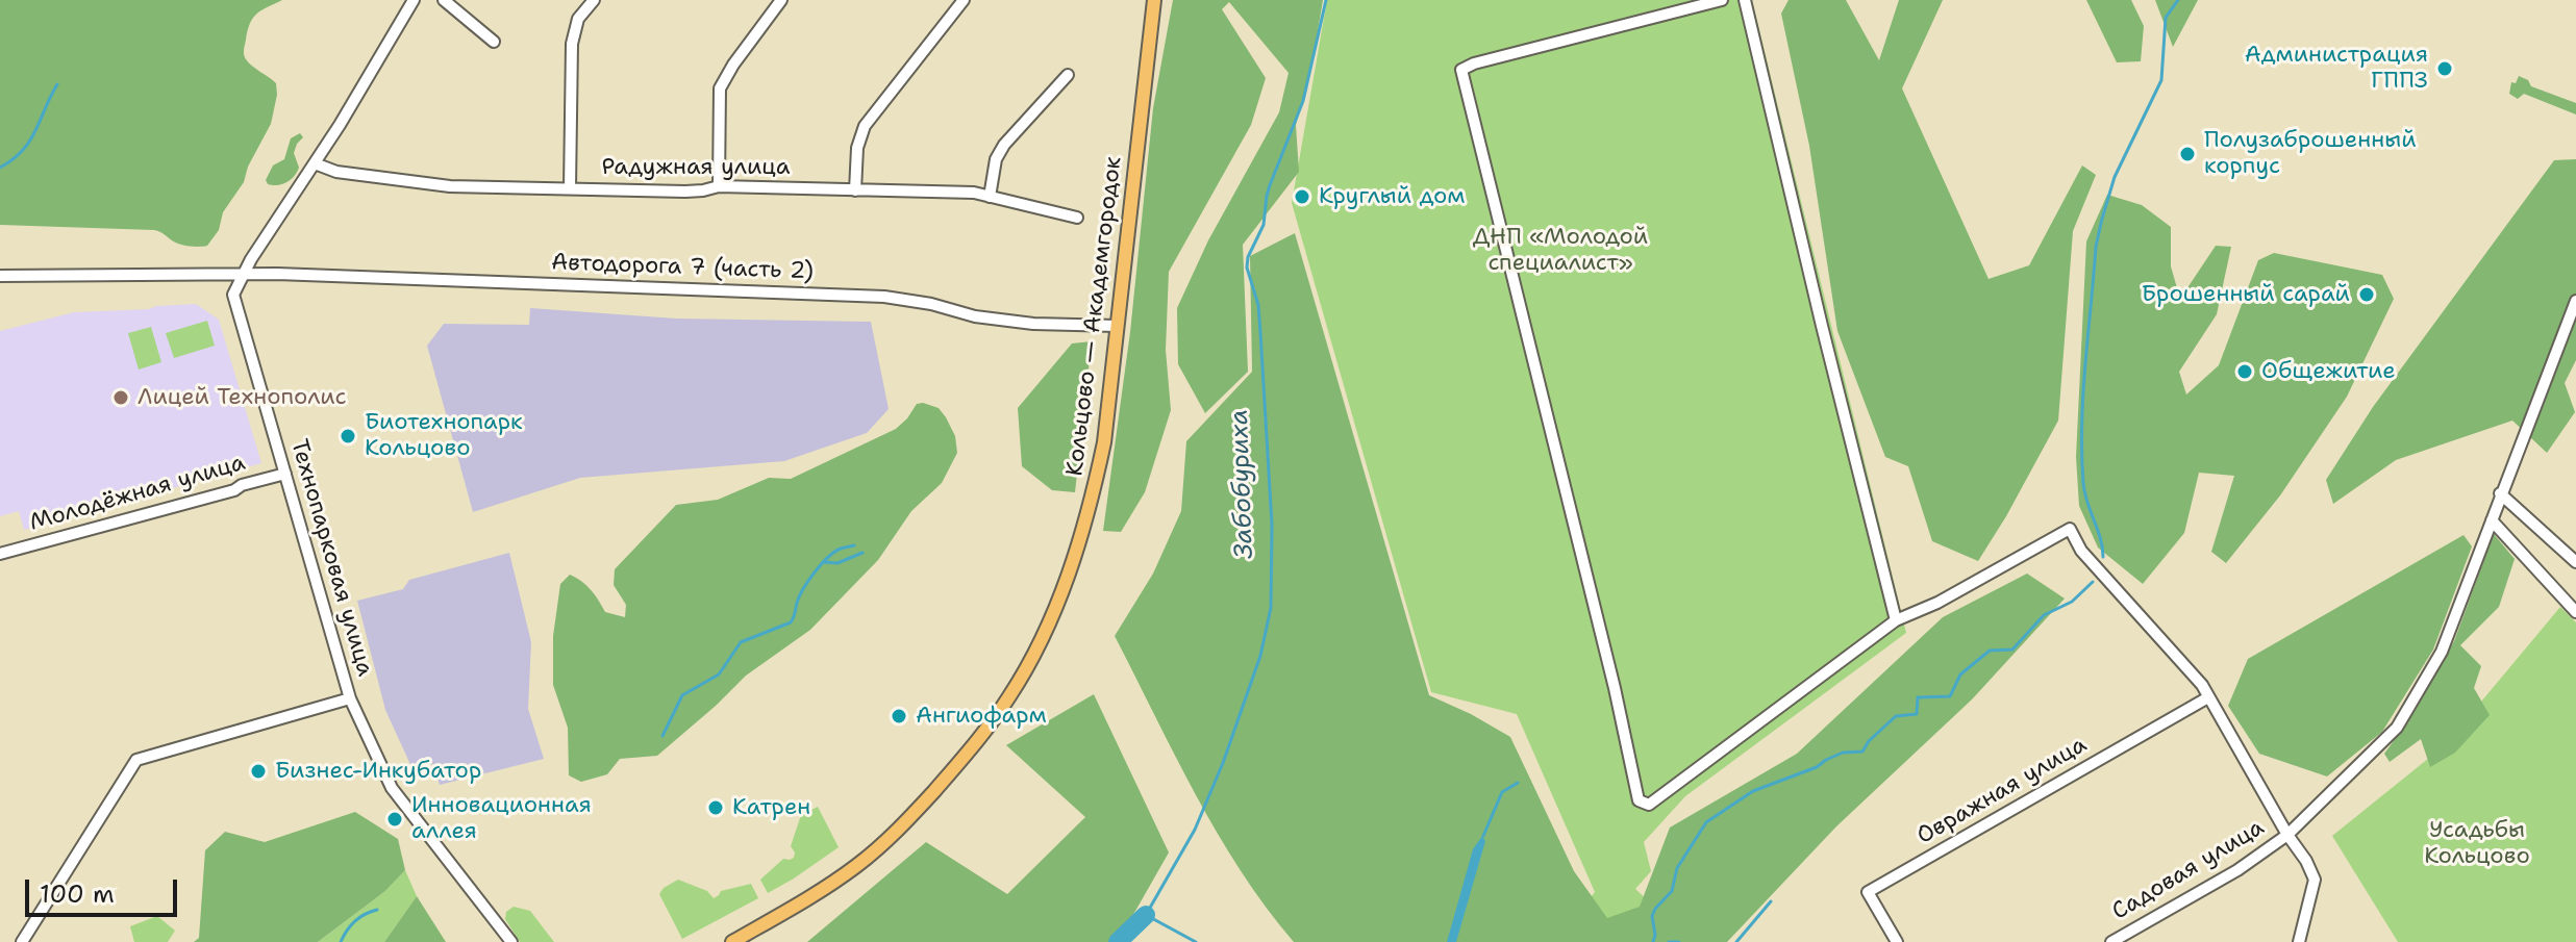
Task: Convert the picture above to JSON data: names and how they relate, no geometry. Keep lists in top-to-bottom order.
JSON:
{
  "streets": {
    "main road": ["Кольцово — Академгородок"],
    "street": [
      "Радужная улица",
      "Автодорога 7 (часть 2)",
      "Молодёжная улица",
      "Технопарковая улица",
      "Овражная улица",
      "Садовая улица"
    ]
  },
  "crossings": [
    ["Радужная улица", "Технопарковая улица"],
    ["Автодорога 7 (часть 2)", "Кольцово — Академгородок"],
    ["Автодорога 7 (часть 2)", "Технопарковая улица"],
    ["Молодёжная улица", "Технопарковая улица"]
  ],
  "water": ["Забобуриха"],
  "parks": ["ДНП «Молодой специалист»", "Усадьбы Кольцово"],
  "places": [
    "Администрация ГППЗ",
    "Полузаброшенный корпус",
    "Круглый дом",
    "Брошенный сарай",
    "Общежитие",
    "Лицей Технополис",
    "Биотехнопарк Кольцово",
    "Ангиофарм",
    "Бизнес-Инкубатор",
    "Катрен",
    "Инновационная аллея"
  ],
  "scale_bar": "100 m"
}
